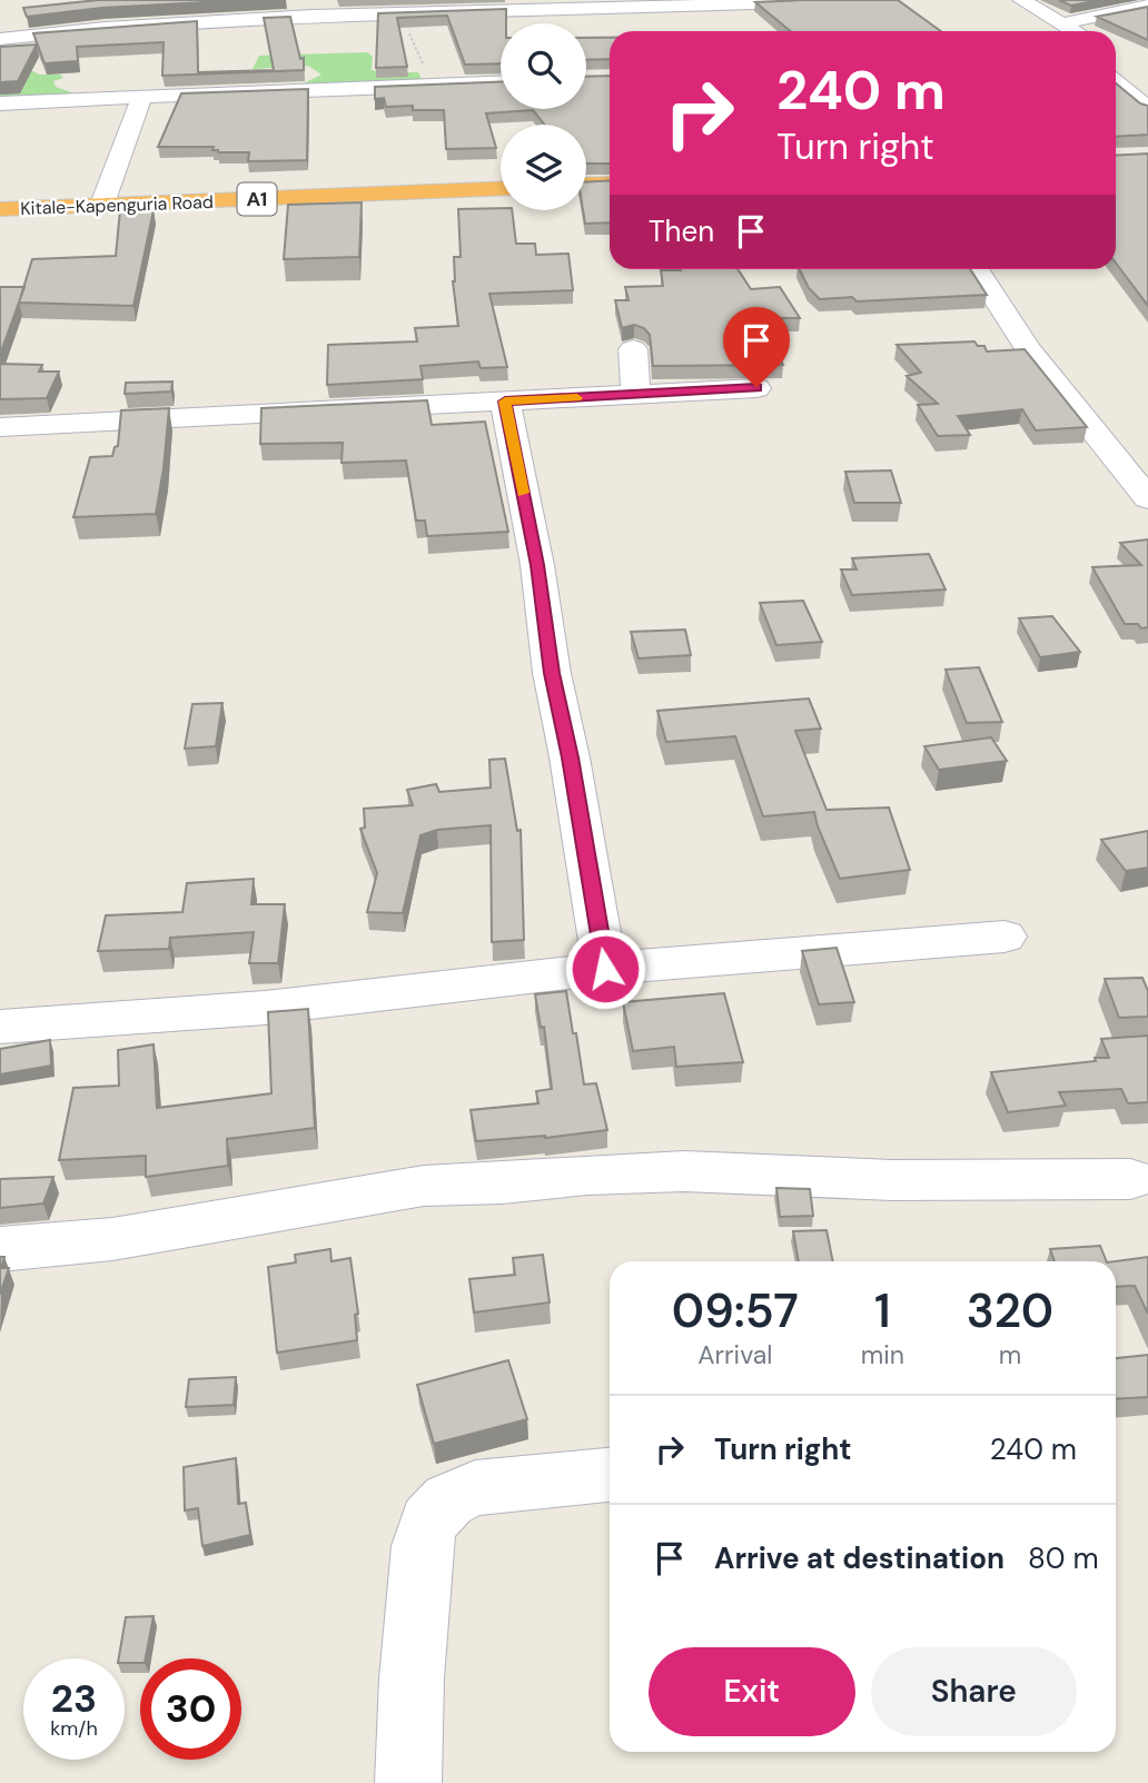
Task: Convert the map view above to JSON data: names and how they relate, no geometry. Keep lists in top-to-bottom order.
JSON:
{
  "streets": {
    "highway": ["A1", "Kitale-Kapenguria Road"]
  },
  "page": {
    "turn": ["240 m", "Turn right"],
    "then": "Then",
    "eta": [
      "09:57",
      "Arrival",
      "1",
      "min",
      "320",
      "m"
    ],
    "list": [
      {
        "name": "Turn right",
        "value": "240 m"
      },
      {
        "name": "Arrive at destination",
        "value": "80 m"
      }
    ],
    "buttons": ["Exit", "Share"],
    "speed": "23 km/h",
    "limit": "30"
  }
}
